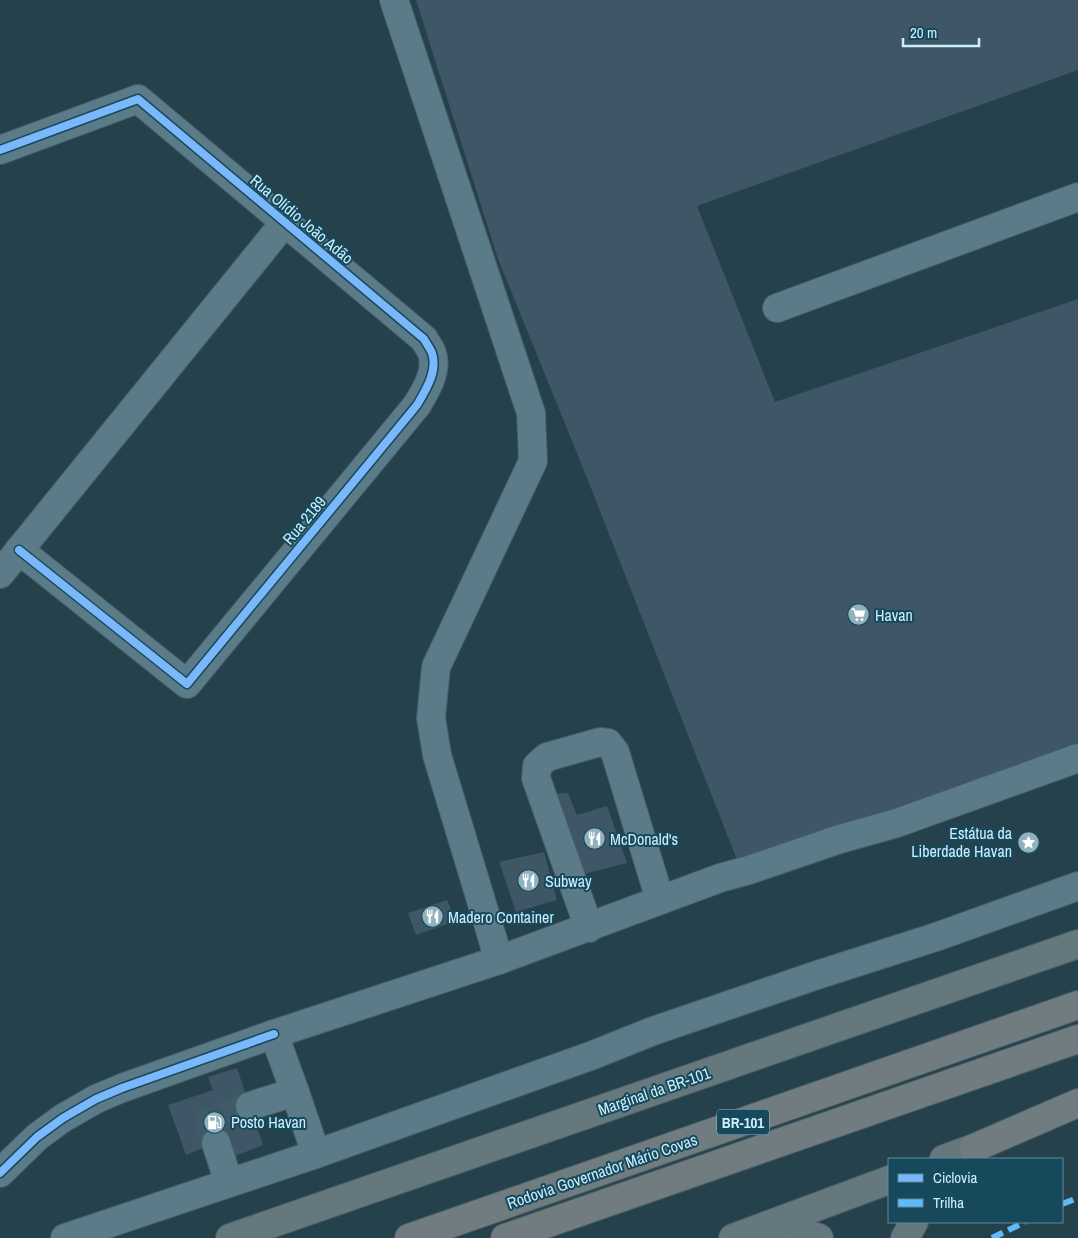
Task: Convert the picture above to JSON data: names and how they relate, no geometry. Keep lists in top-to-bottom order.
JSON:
{
  "streets": {
    "highway": ["BR-101", "Rodovia Governador Mário Covas"],
    "main road": ["Marginal da BR-101"],
    "street": ["Rua Olídio João Adão", "Rua 2189"]
  },
  "crossings": [
    ["Rua Olídio João Adão", "Rua 2189"]
  ],
  "places": {
    "supermarket": ["Havan"],
    "restaurant": ["McDonald's", "Subway", "Madero Container"],
    "place": ["Estátua da Liberdade Havan"],
    "fuel station": ["Posto Havan"]
  },
  "legend": ["Ciclovia", "Trilha"],
  "scale_bar": "20 m"
}
